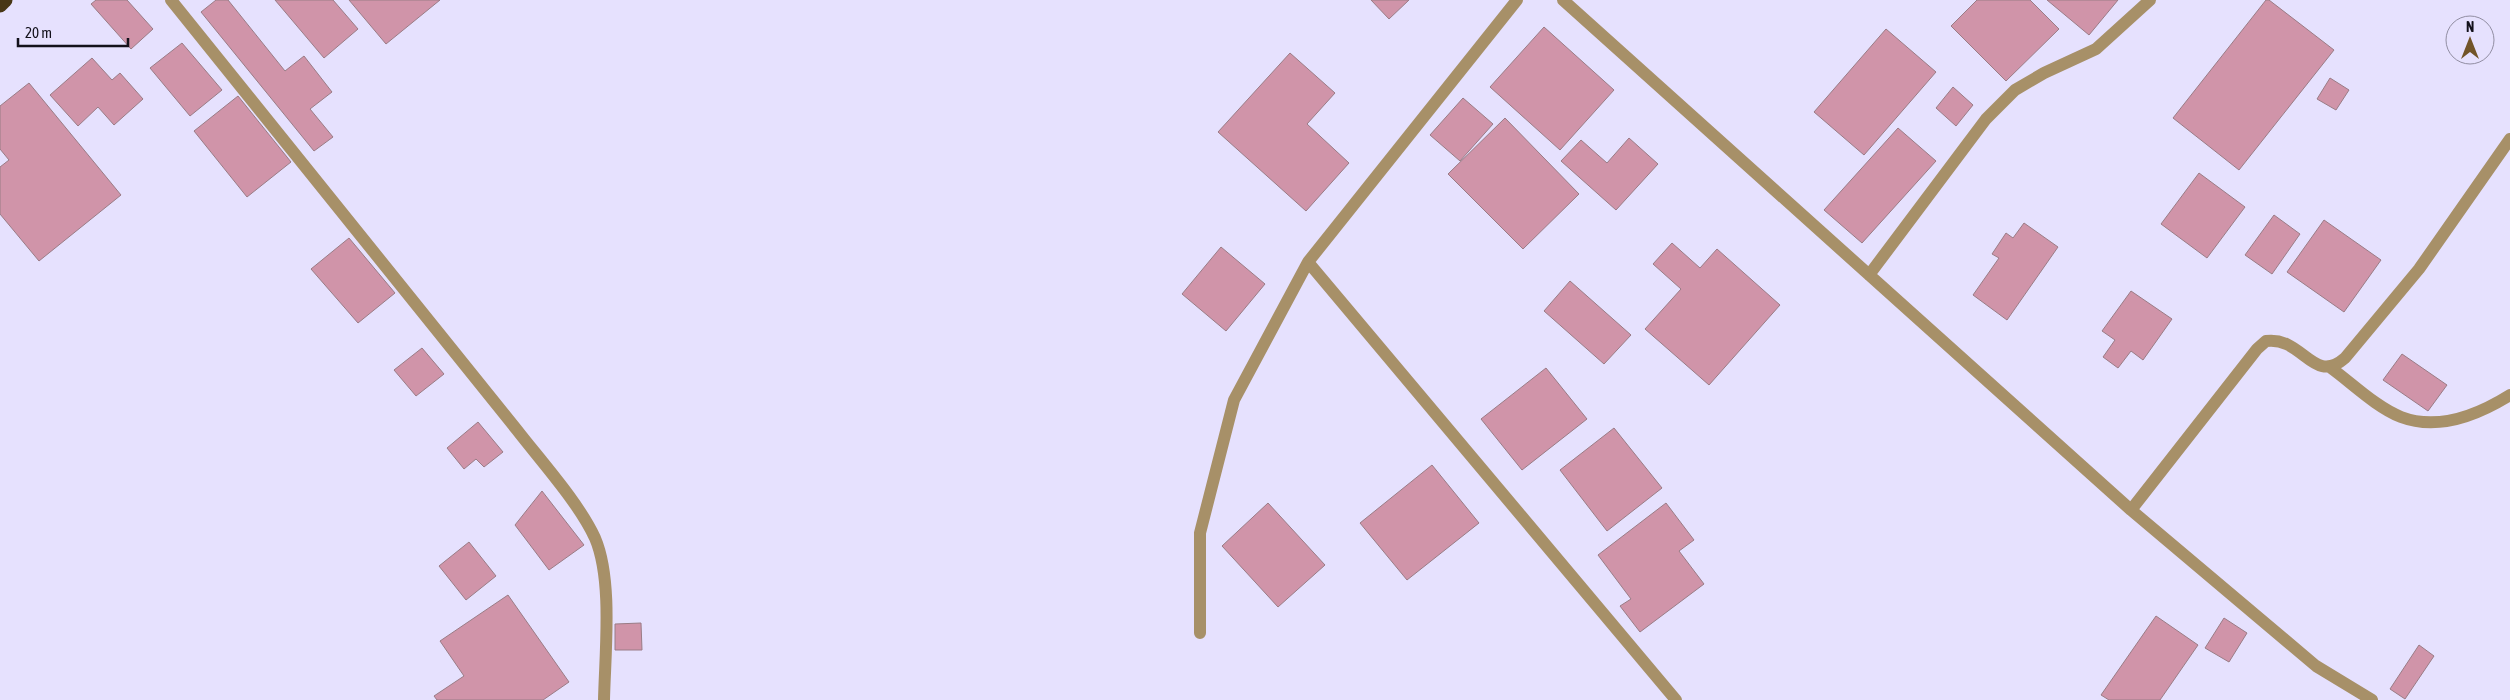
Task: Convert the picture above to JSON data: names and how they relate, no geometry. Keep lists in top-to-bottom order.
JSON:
{
  "scale_bar": "20 m",
  "north": "top"
}
